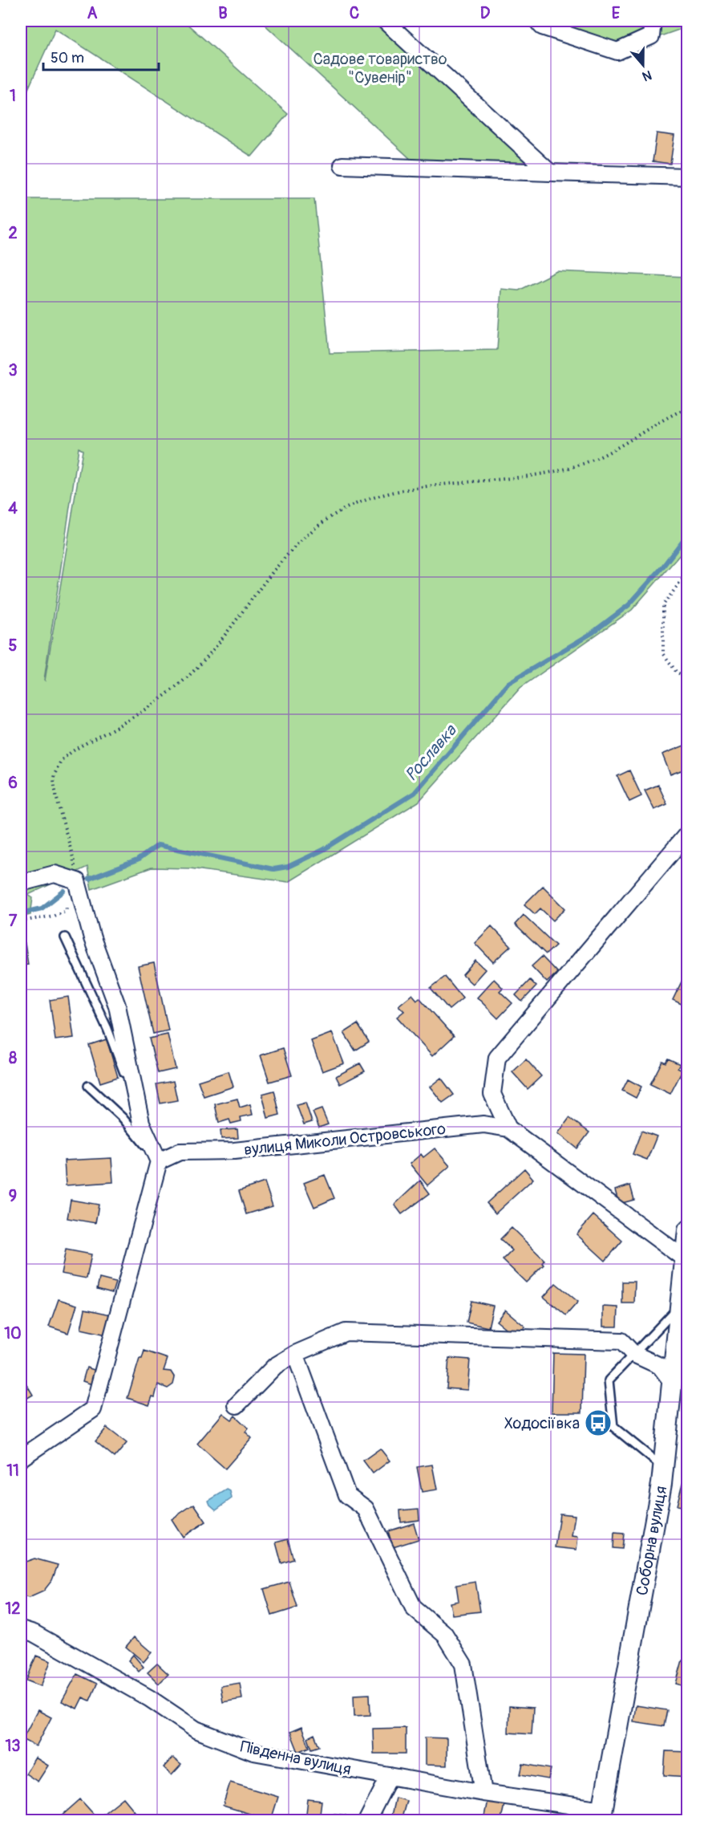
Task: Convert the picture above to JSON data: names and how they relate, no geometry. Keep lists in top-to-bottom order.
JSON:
{
  "streets": {
    "street": ["вулиця Миколи Островського", "Соборна вулиця", "Південна вулиця"]
  },
  "crossings": [
    ["Соборна вулиця", "Південна вулиця"]
  ],
  "water": ["Рославка"],
  "parks": ["Садове товариство \"Сувенір\""],
  "places": {
    "bus stop": ["Ходосіївка"]
  },
  "scale_bar": "50 m",
  "north": "bottom",
  "grid": {
    "columns": [
      "A",
      "B",
      "C",
      "D",
      "E"
    ],
    "rows": [
      "1",
      "2",
      "3",
      "4",
      "5",
      "6",
      "7",
      "8",
      "9",
      "10",
      "11",
      "12",
      "13"
    ]
  }
}
